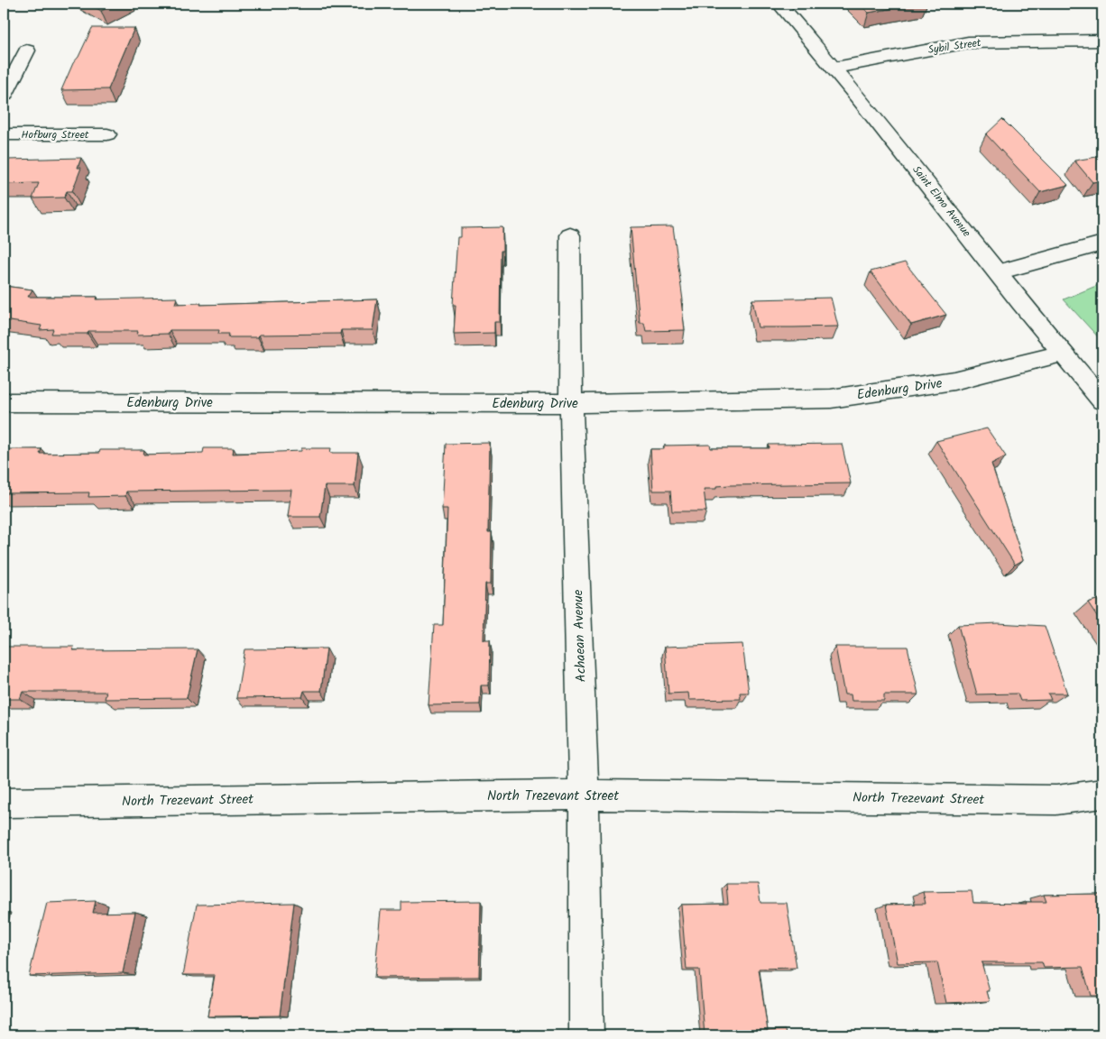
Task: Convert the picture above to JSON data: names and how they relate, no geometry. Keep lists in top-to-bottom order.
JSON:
{
  "streets": {
    "street": [
      "Sybil Street",
      "Hofburg Street",
      "Saint Elmo Avenue",
      "Edenburg Drive",
      "Achaean Avenue",
      "North Trezevant Street"
    ]
  },
  "crossings": [
    ["Sybil Street", "Saint Elmo Avenue"],
    ["Saint Elmo Avenue", "Edenburg Drive"],
    ["Edenburg Drive", "Achaean Avenue"],
    ["Achaean Avenue", "North Trezevant Street"]
  ]
}
